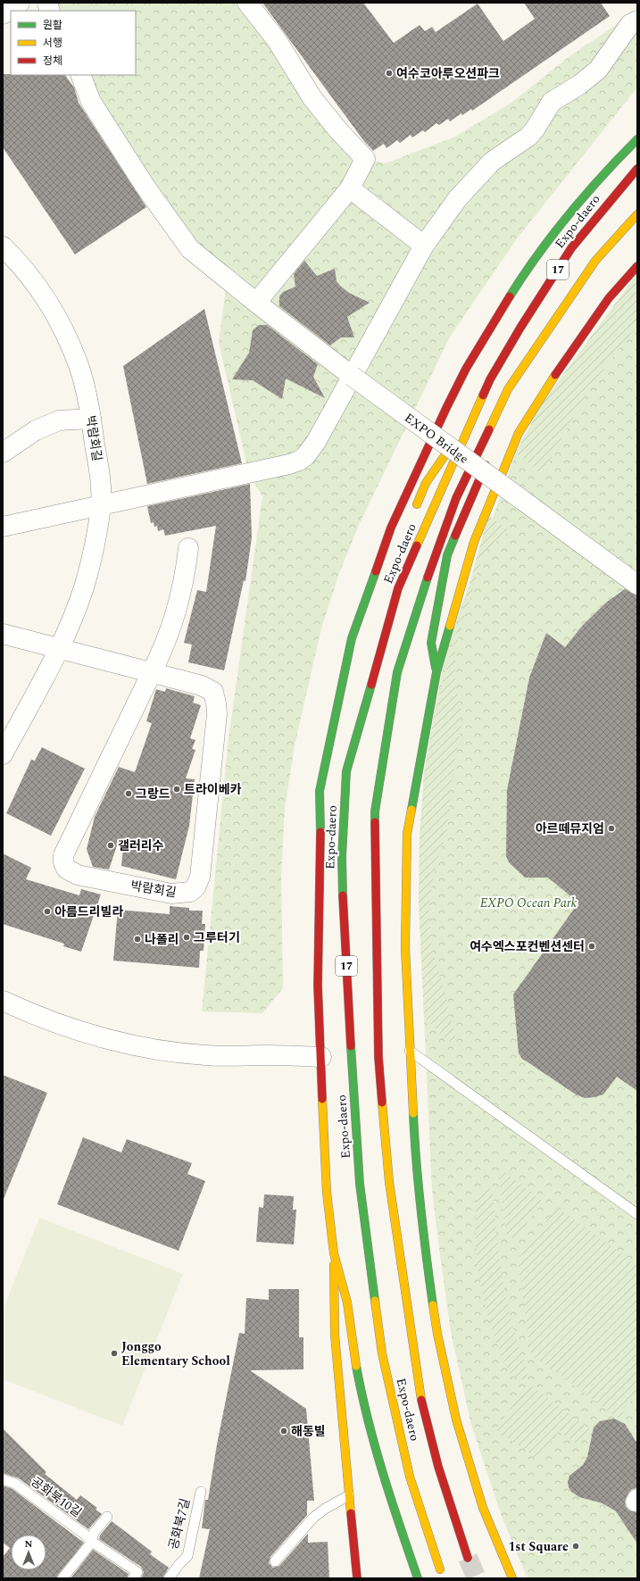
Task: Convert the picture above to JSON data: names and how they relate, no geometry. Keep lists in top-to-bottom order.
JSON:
{
  "streets": {
    "main road": ["Expo-daero", "17"],
    "street": ["박람회길", "EXPO Bridge"],
    "lane": ["공화북10길", "공화북7길"]
  },
  "parks": ["EXPO Ocean Park"],
  "places": [
    "여수코아루오션파크",
    "트라이베카",
    "그랑드",
    "아르떼뮤지엄",
    "갤러리수",
    "아름드리빌라",
    "그루터기",
    "나폴리",
    "여수엑스포컨벤션센터",
    "Jonggo Elementary School",
    "해동빌",
    "1st Square"
  ],
  "legend": ["원활", "서행", "정체"],
  "north": "top"
}
